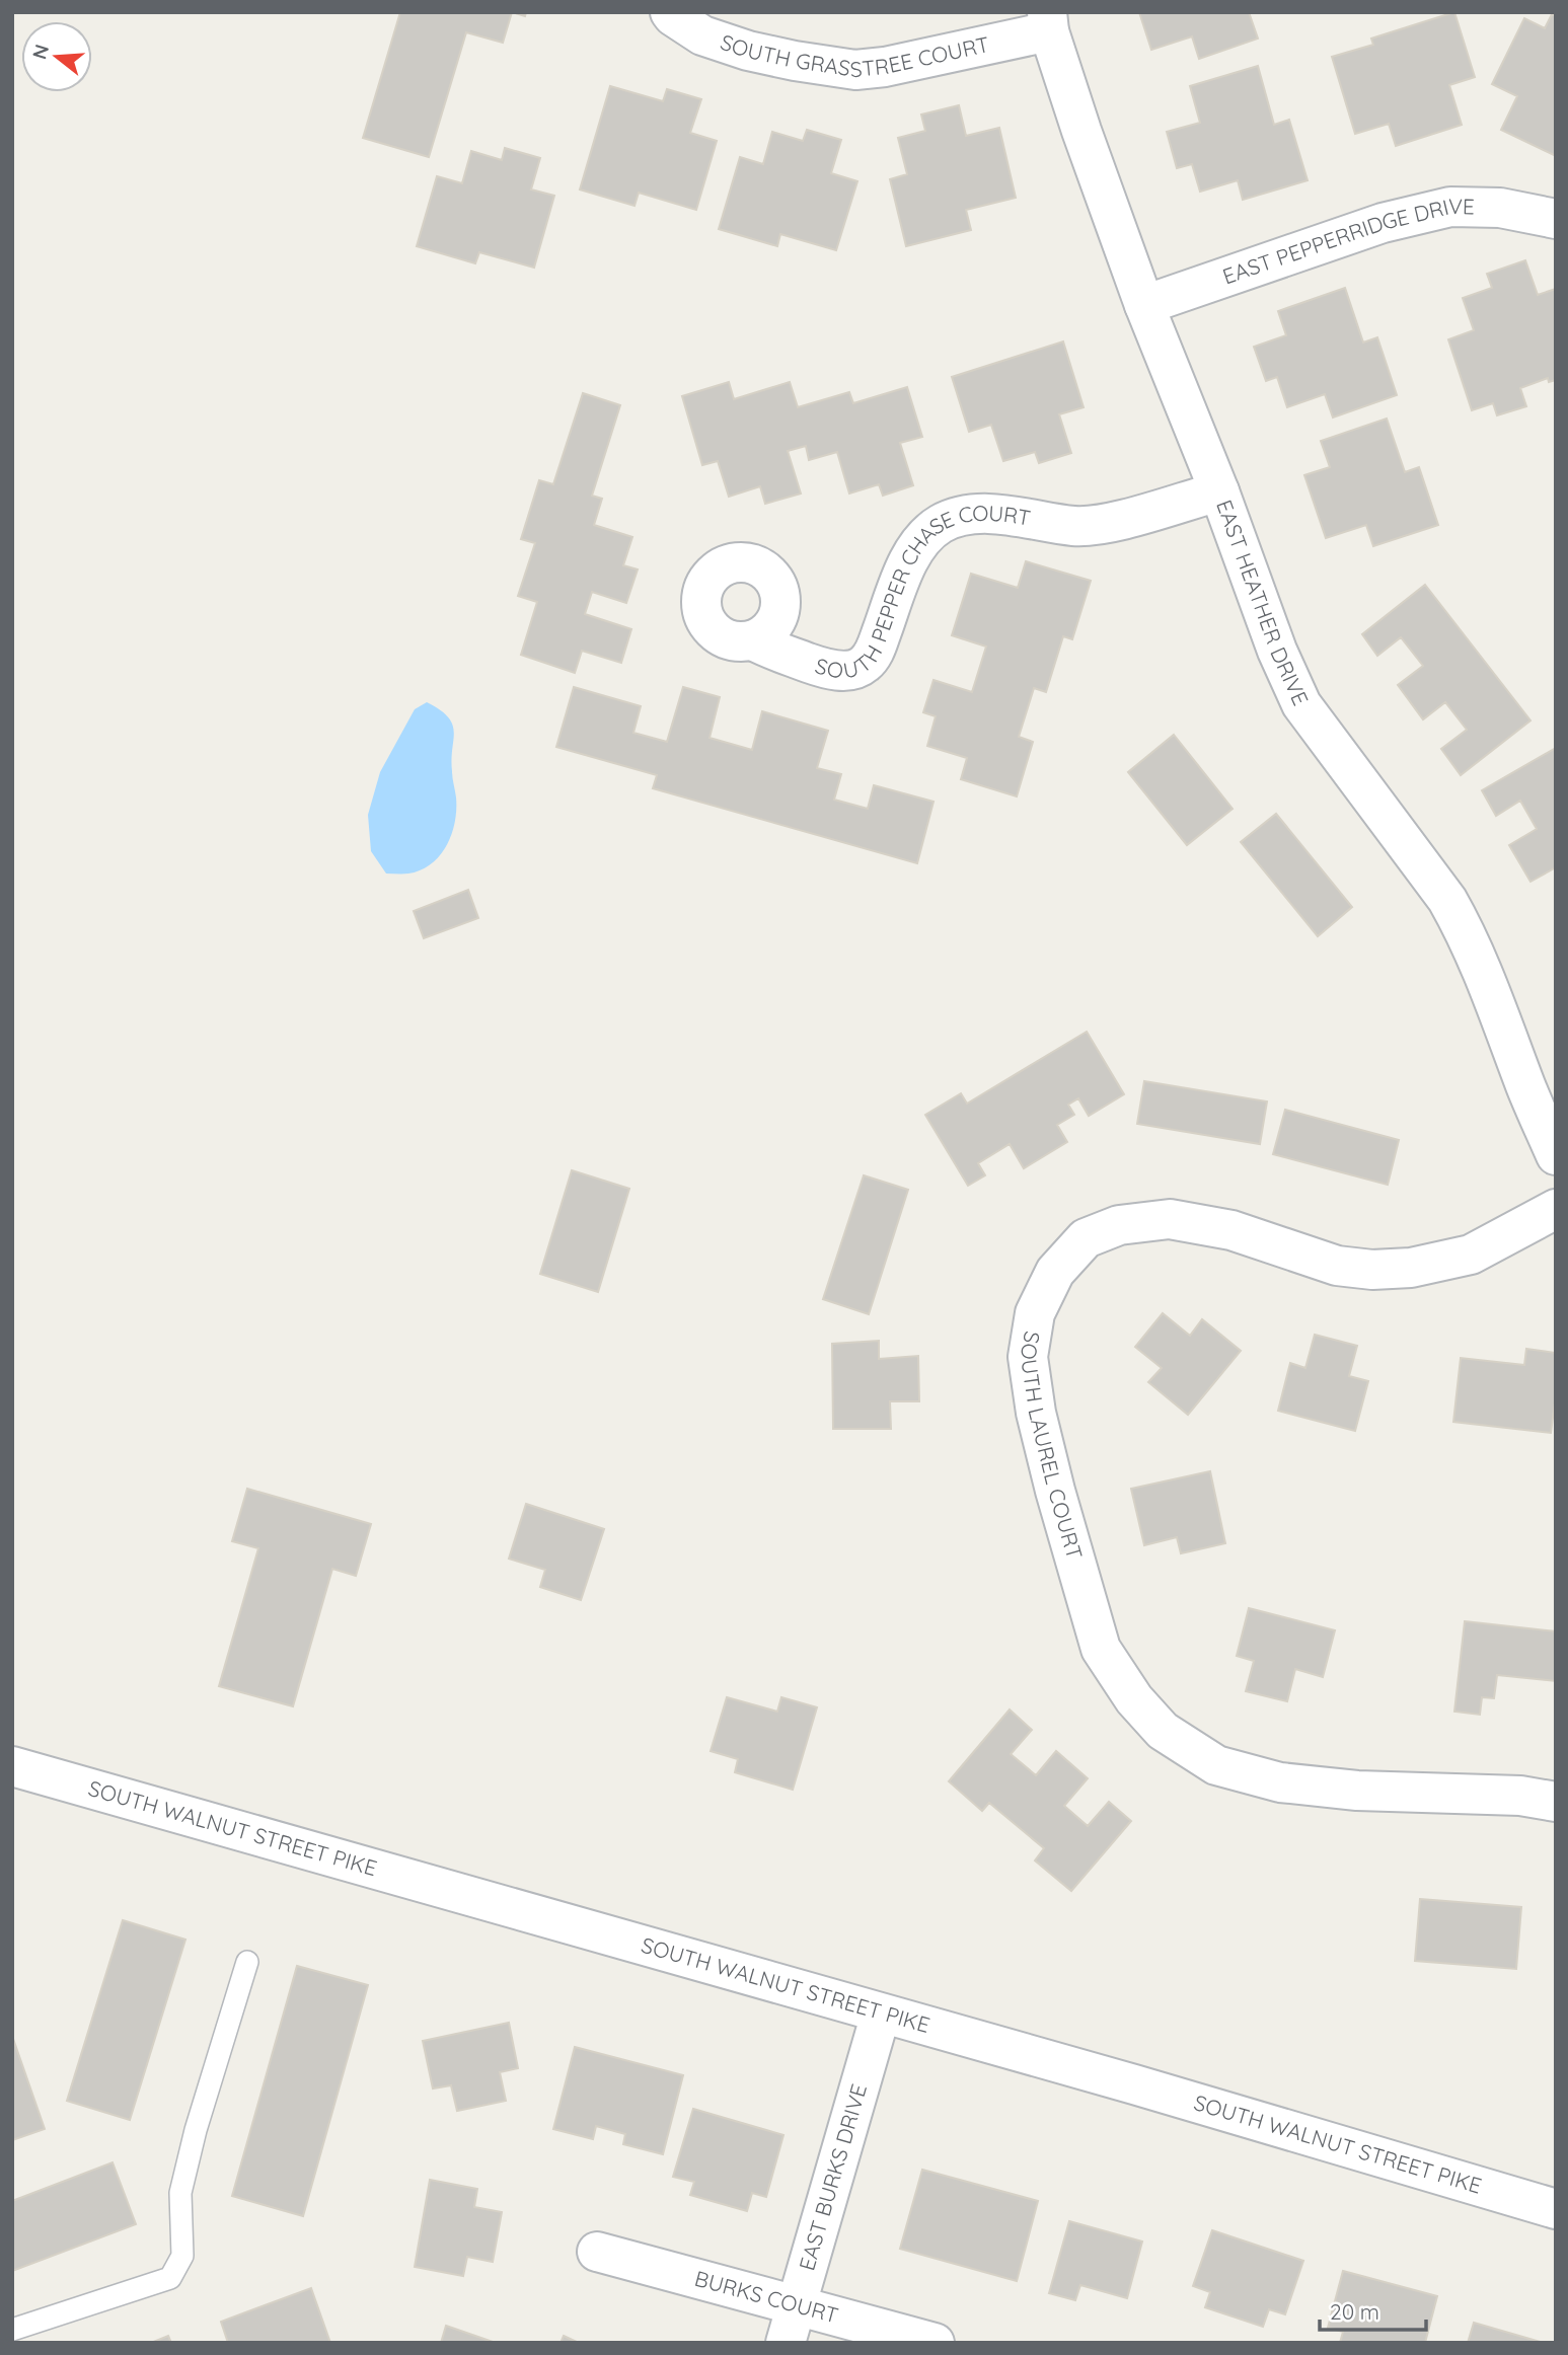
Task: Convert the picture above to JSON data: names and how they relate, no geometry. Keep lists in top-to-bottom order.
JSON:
{
  "streets": {
    "street": [
      "SOUTH GRASSTREE COURT",
      "EAST PEPPERRIDGE DRIVE",
      "SOUTH PEPPER CHASE COURT",
      "EAST HEATHER DRIVE",
      "SOUTH LAUREL COURT",
      "SOUTH WALNUT STREET PIKE",
      "EAST BURKS DRIVE",
      "BURKS COURT"
    ]
  },
  "crossings": [
    ["SOUTH GRASSTREE COURT", "EAST HEATHER DRIVE"],
    ["EAST PEPPERRIDGE DRIVE", "EAST HEATHER DRIVE"],
    ["SOUTH PEPPER CHASE COURT", "EAST HEATHER DRIVE"],
    ["SOUTH WALNUT STREET PIKE", "EAST BURKS DRIVE"],
    ["EAST BURKS DRIVE", "BURKS COURT"]
  ],
  "scale_bar": "20 m",
  "north": "left"
}
